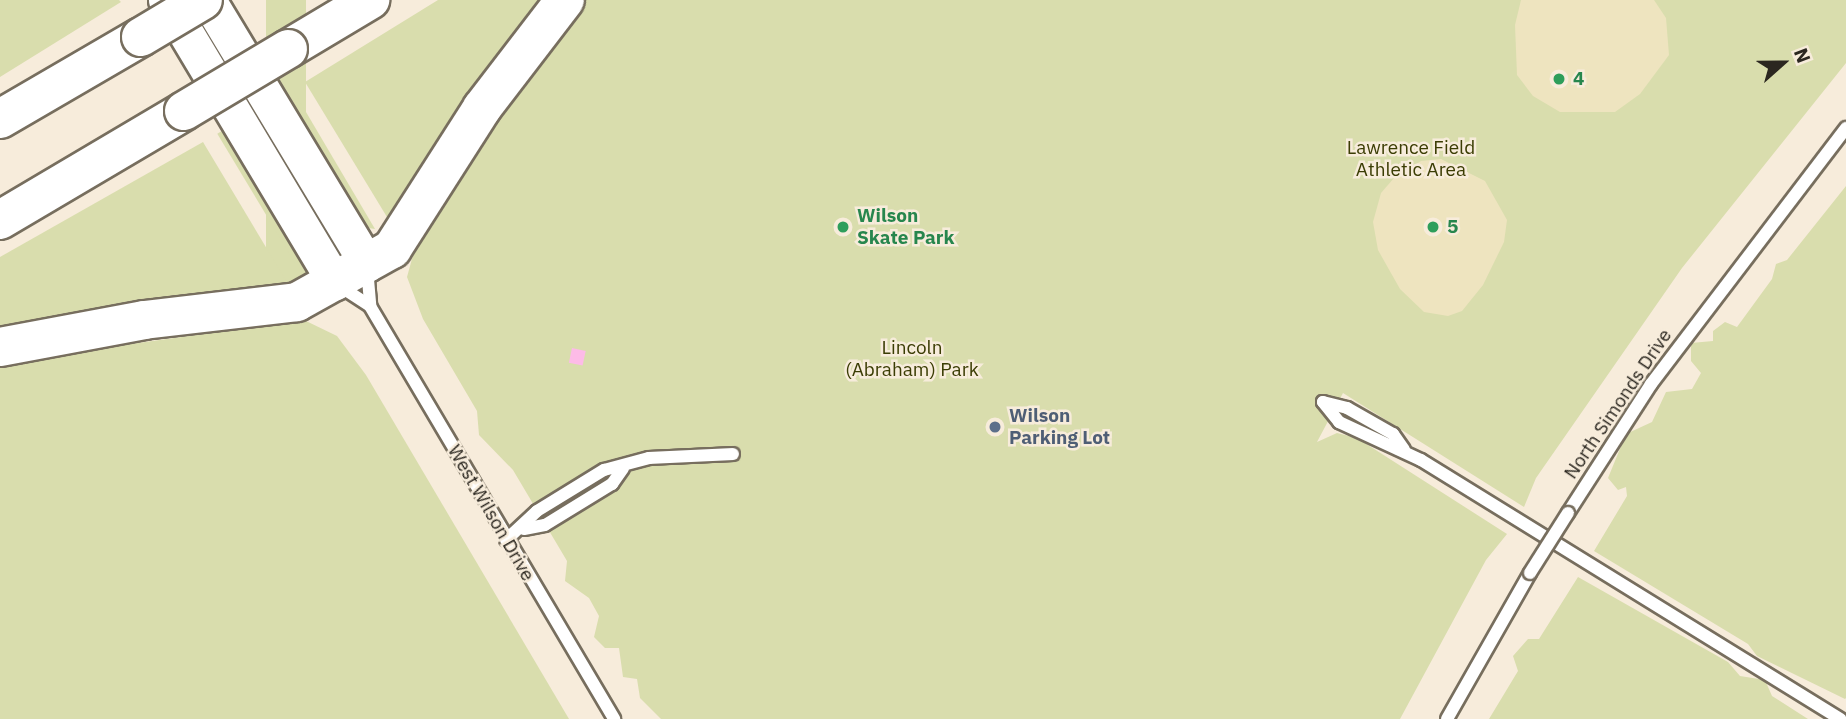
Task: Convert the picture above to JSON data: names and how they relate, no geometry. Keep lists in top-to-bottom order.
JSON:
{
  "streets": {
    "street": ["West Wilson Drive"],
    "lane": ["North Simonds Drive"]
  },
  "parks": ["Lawrence Field Athletic Area", "Lincoln (Abraham) Park"],
  "places": [
    "4",
    "Wilson Skate Park",
    "5",
    "Wilson Parking Lot"
  ],
  "north": "right"
}
